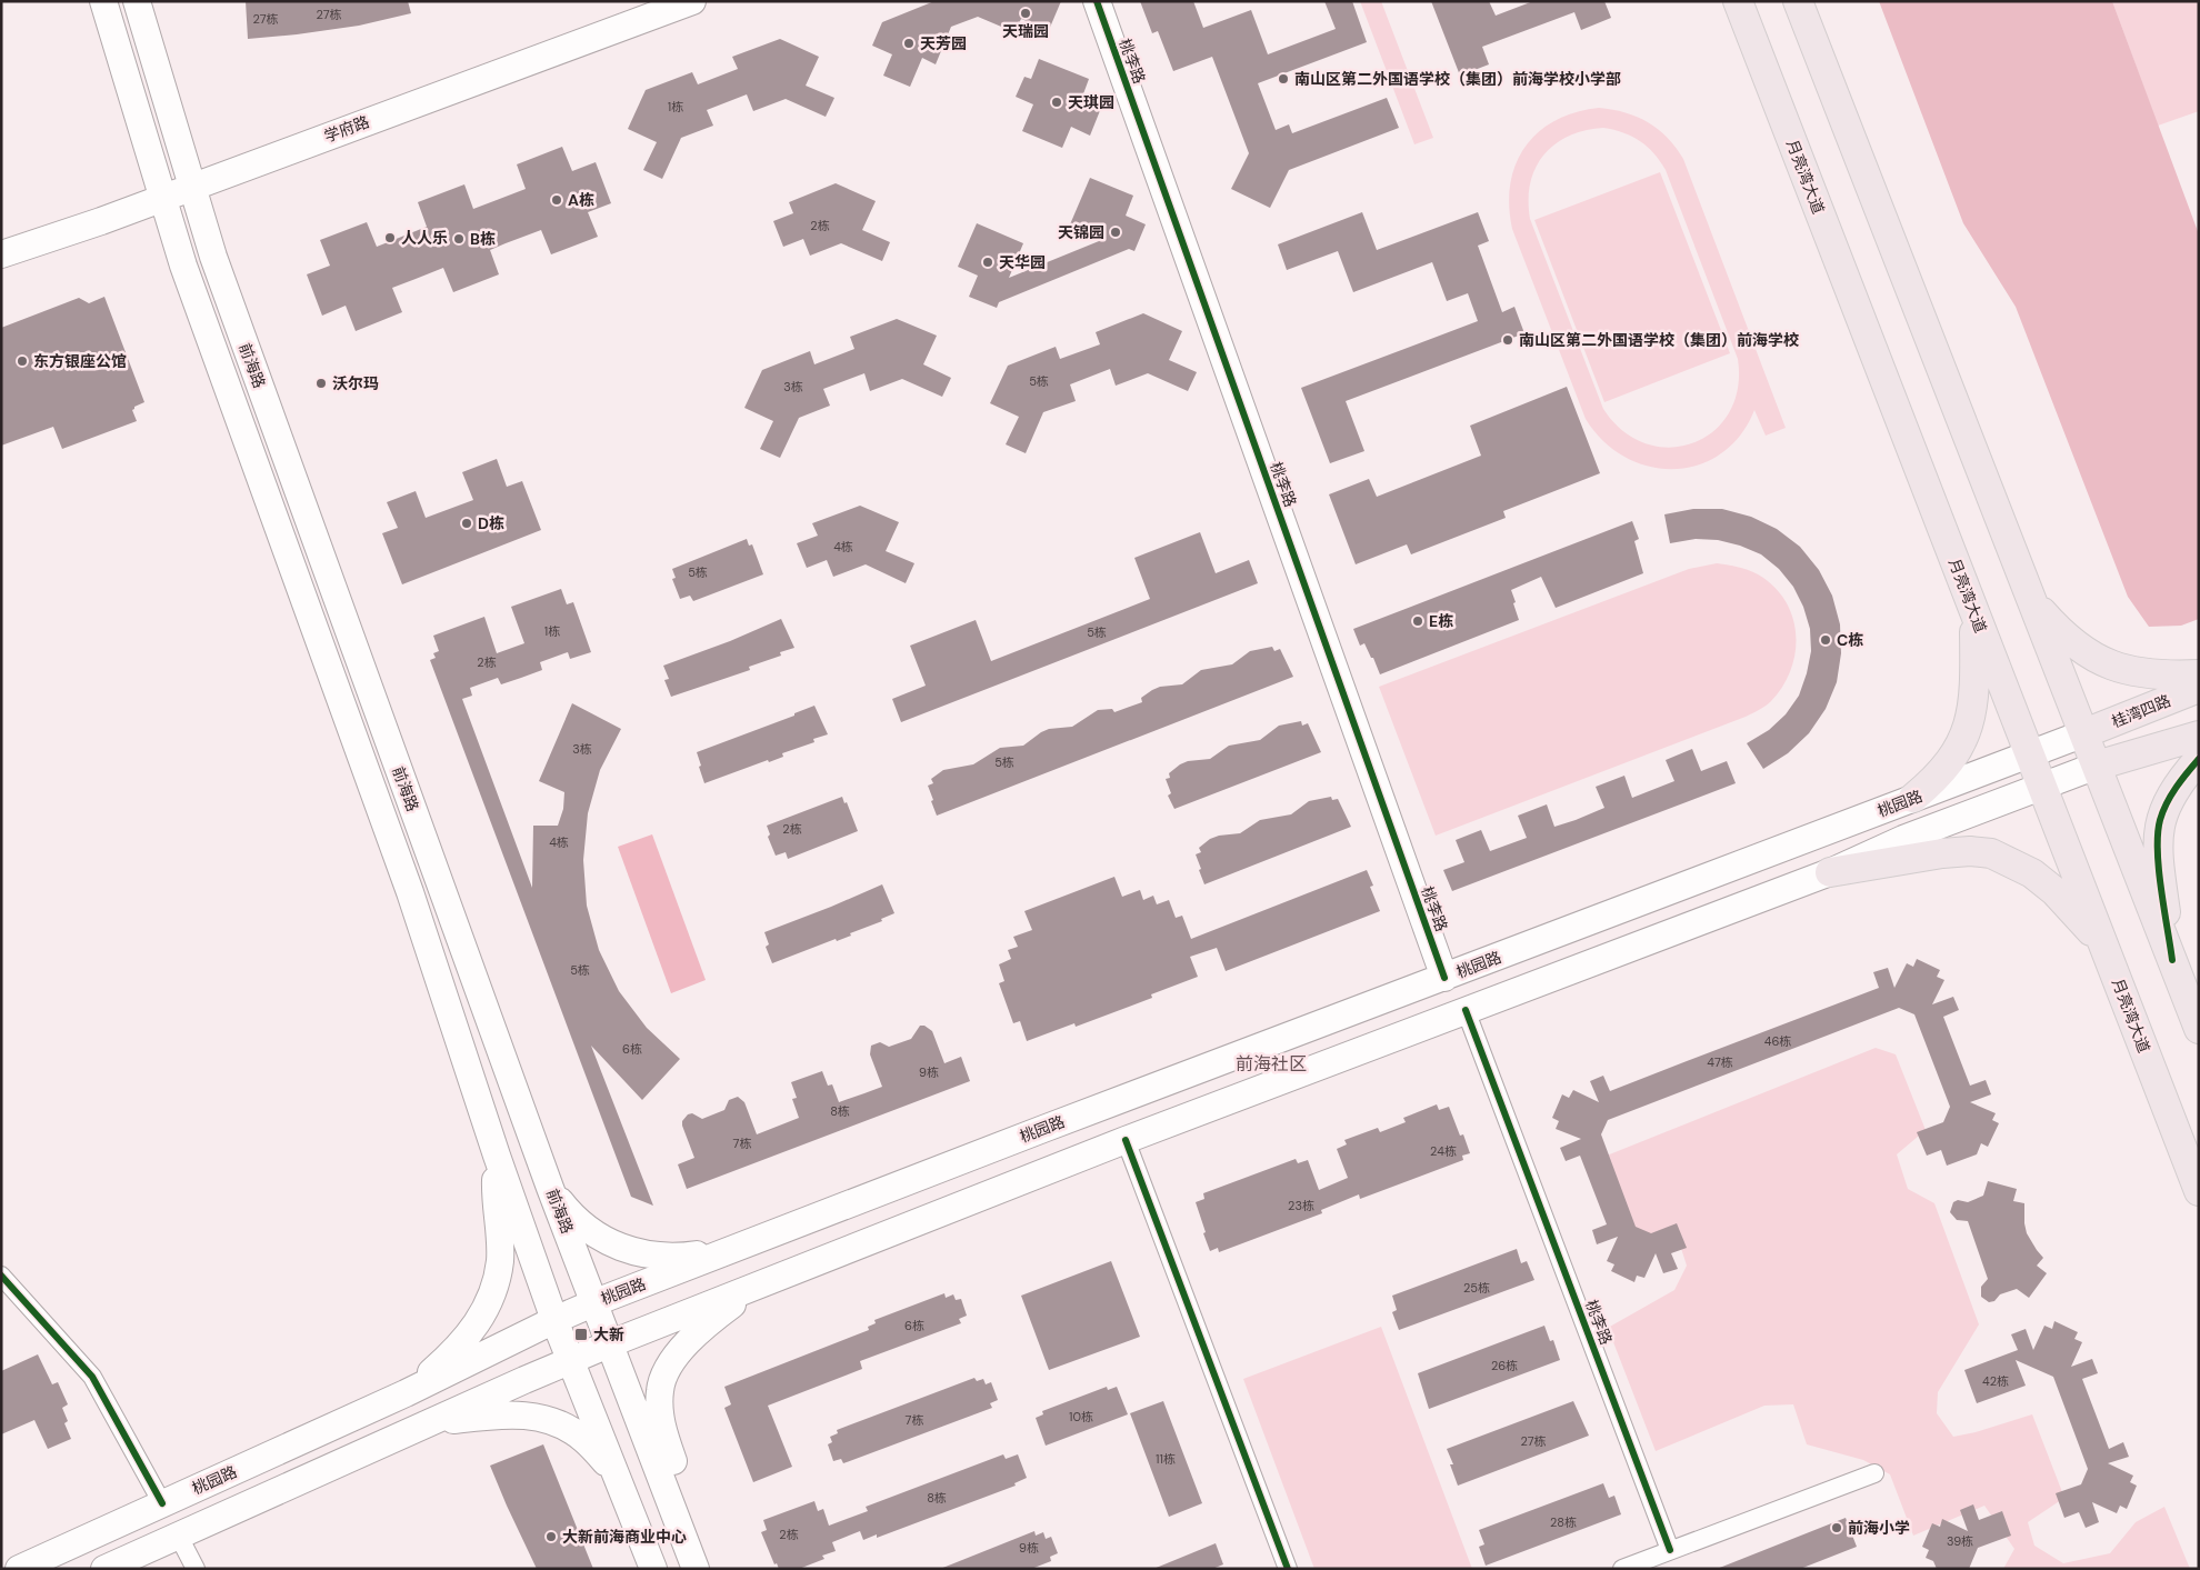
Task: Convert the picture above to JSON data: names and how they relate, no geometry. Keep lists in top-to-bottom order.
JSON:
{
  "streets": {
    "main road": [
      "桃李路",
      "学府路",
      "月亮湾大道",
      "前海路",
      "桂湾四路",
      "桃园路"
    ]
  },
  "crossings": [
    ["桃李路", "桃园路"],
    ["学府路", "前海路"],
    ["月亮湾大道", "桃园路"],
    ["前海路", "桃园路"],
    ["桂湾四路", "桃园路"]
  ],
  "districts": ["前海社区"],
  "places": {
    "other": [
      "天瑞园",
      "天芳园",
      "南山区第二外国语学校（集团）前海学校小学部",
      "天琪园",
      "A栋",
      "天锦园",
      "人人乐",
      "B栋",
      "天华园",
      "南山区第二外国语学校（集团）前海学校",
      "东方银座公馆",
      "沃尔玛",
      "D栋",
      "E栋",
      "C栋",
      "前海小学",
      "大新前海商业中心"
    ],
    "transit": ["大新"]
  },
  "house_numbers": [
    "27栋",
    "27栋",
    "1栋",
    "2栋",
    "5栋",
    "3栋",
    "4栋",
    "5栋",
    "1栋",
    "5栋",
    "2栋",
    "3栋",
    "5栋",
    "2栋",
    "4栋",
    "5栋",
    "46栋",
    "6栋",
    "47栋",
    "9栋",
    "8栋",
    "7栋",
    "24栋",
    "23栋",
    "25栋",
    "6栋",
    "26栋",
    "42栋",
    "10栋",
    "7栋",
    "27栋",
    "11栋",
    "8栋",
    "28栋",
    "2栋",
    "39栋",
    "9栋"
  ]
}
